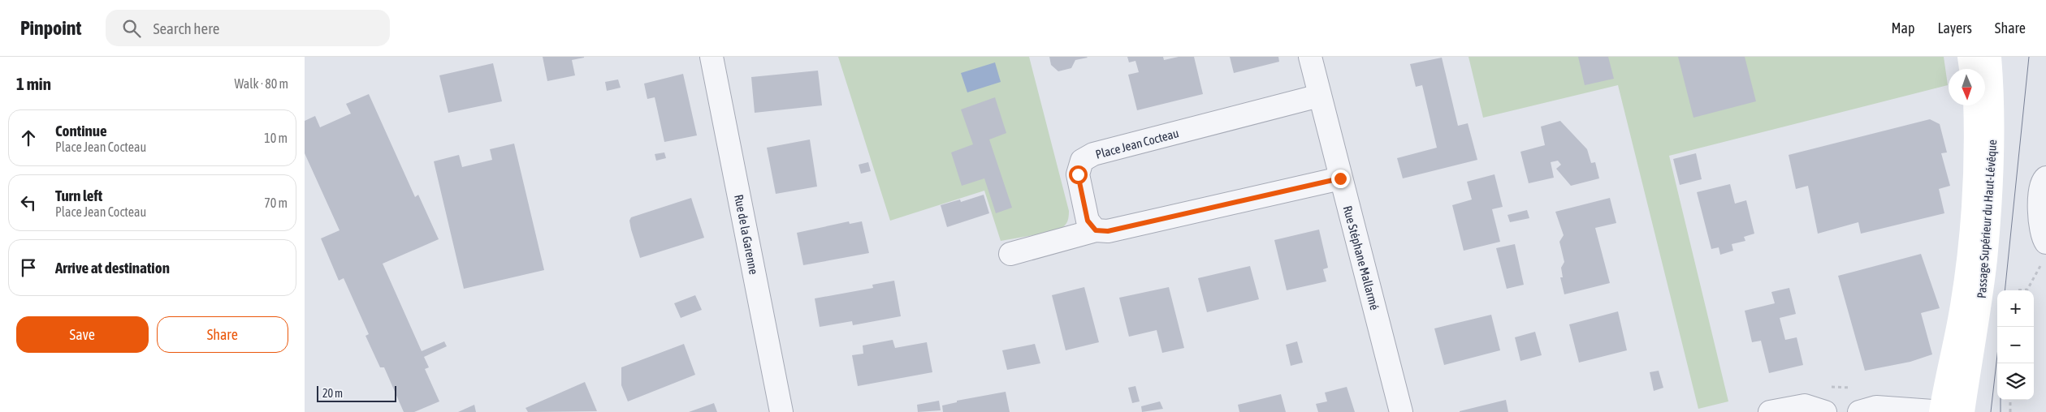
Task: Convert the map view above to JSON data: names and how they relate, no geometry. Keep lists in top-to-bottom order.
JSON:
{
  "streets": {
    "main road": ["Passage Supérieur du Haut-Lévêque"],
    "street": ["Place Jean Cocteau", "Rue de la Garenne", "Rue Stéphane Mallarmé"]
  },
  "crossings": [
    ["Place Jean Cocteau", "Rue Stéphane Mallarmé"]
  ],
  "scale_bar": "20 m",
  "north": "bottom",
  "page": {
    "header": "Pinpoint",
    "search": "Search here",
    "nav": ["Map", "Layers", "Share"],
    "heading": ["1 min", "Walk · 80 m"],
    "list": [
      ["Continue", "Place Jean Cocteau", "10 m"],
      ["Turn left", "Place Jean Cocteau", "70 m"],
      "Arrive at destination"
    ],
    "map_buttons": ["+", "−"],
    "buttons": ["Save", "Share"],
    "scale": "20 m"
  }
}
